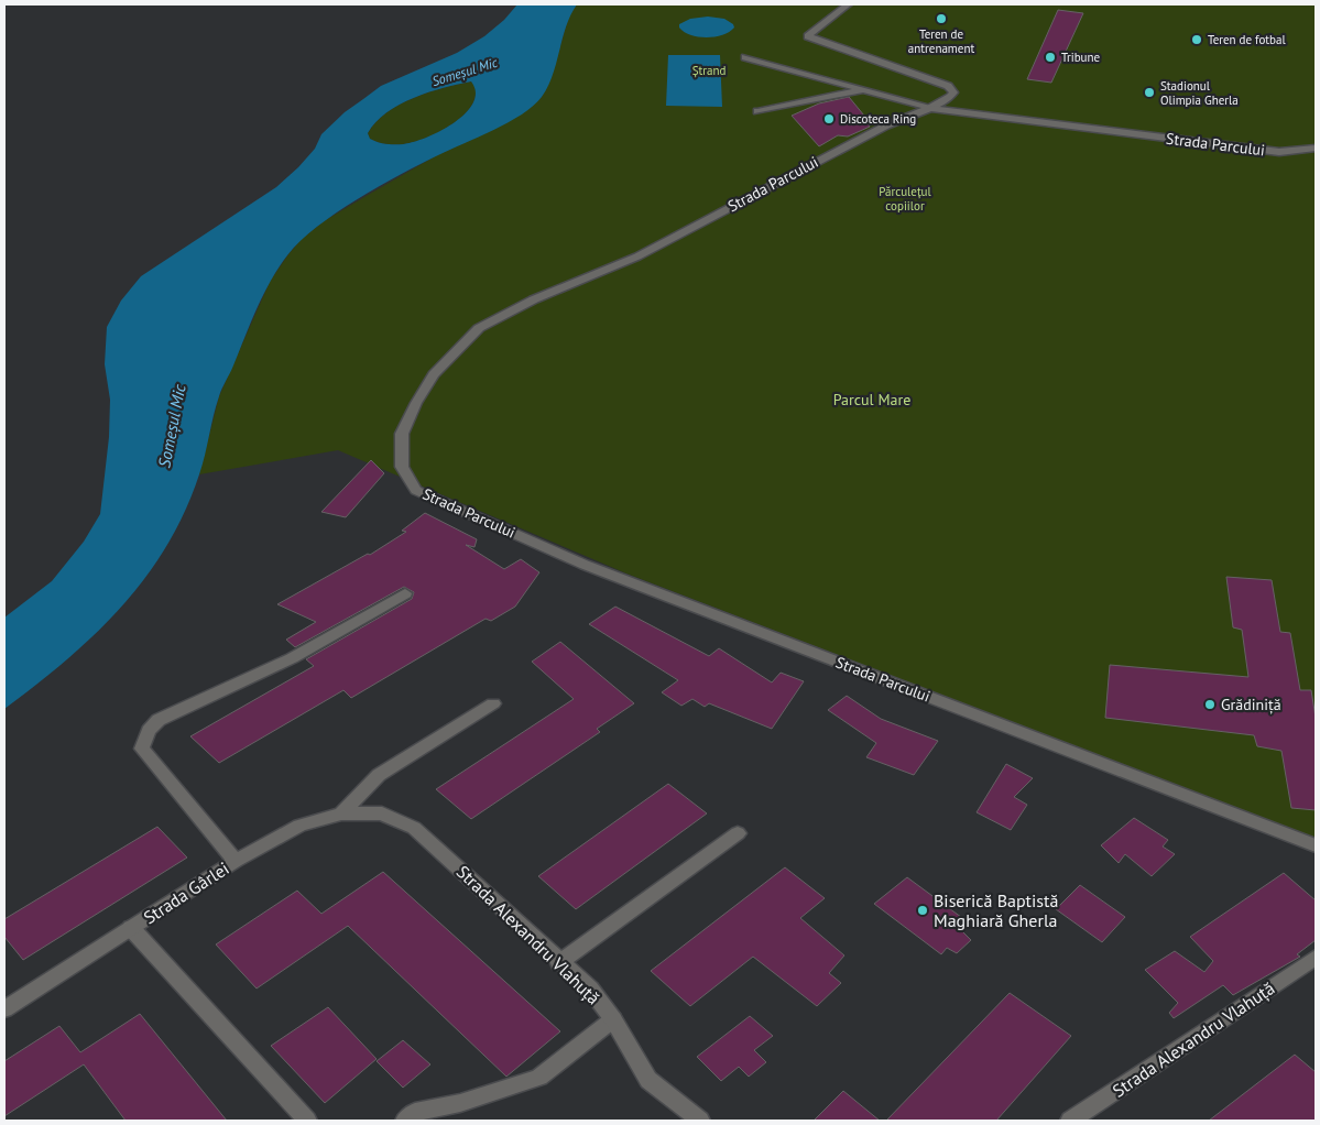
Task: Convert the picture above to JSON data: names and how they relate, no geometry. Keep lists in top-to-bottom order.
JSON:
{
  "streets": {
    "street": ["Strada Parcului", "Strada Gârlei", "Strada Alexandru Vlahuță"]
  },
  "crossings": [
    ["Strada Gârlei", "Strada Alexandru Vlahuță"]
  ],
  "water": ["Someșul Mic"],
  "parks": ["Ștrand", "Părculețul copiilor", "Parcul Mare"],
  "places": [
    "Teren de antrenament",
    "Teren de fotbal",
    "Tribune",
    "Stadionul Olimpia Gherla",
    "Discoteca Ring",
    "Grădiniță",
    "Biserică Baptistă Maghiară Gherla"
  ]
}
